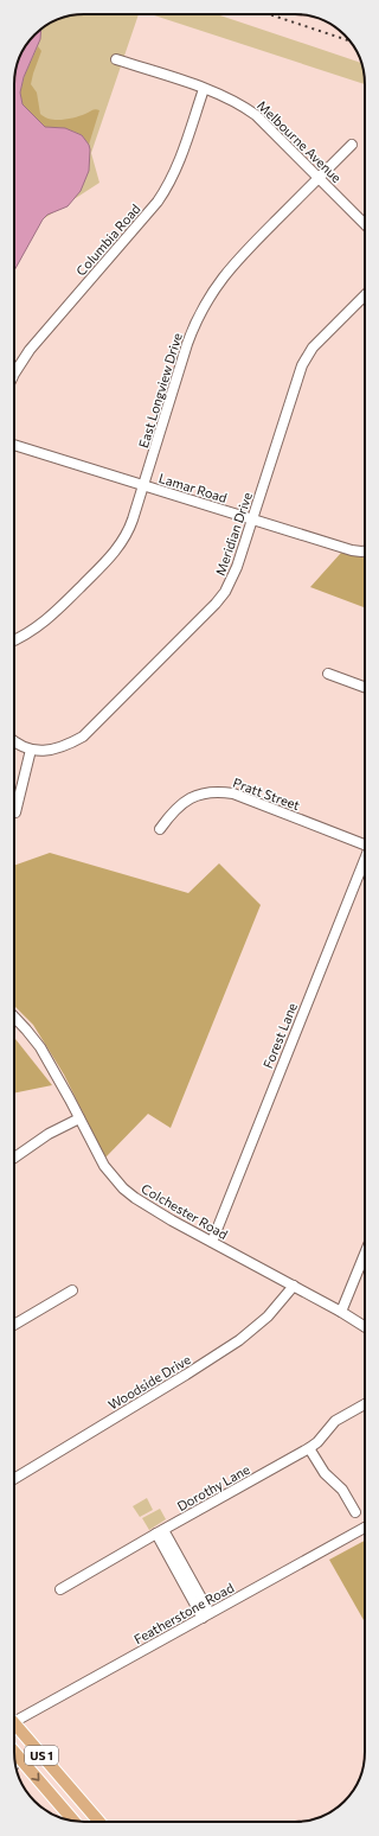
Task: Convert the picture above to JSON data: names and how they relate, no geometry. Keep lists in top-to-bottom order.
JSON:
{
  "streets": {
    "main road": ["US 1"],
    "street": [
      "Melbourne Avenue",
      "Columbia Road",
      "East Longview Drive",
      "Lamar Road",
      "Meridian Drive",
      "Pratt Street",
      "Forest Lane",
      "Colchester Road",
      "Woodside Drive",
      "Dorothy Lane",
      "Featherstone Road"
    ]
  },
  "crossings": [
    ["Melbourne Avenue", "Columbia Road"],
    ["Melbourne Avenue", "East Longview Drive"],
    ["East Longview Drive", "Lamar Road"],
    ["Lamar Road", "Meridian Drive"],
    ["Forest Lane", "Colchester Road"],
    ["Colchester Road", "Woodside Drive"]
  ]
}
